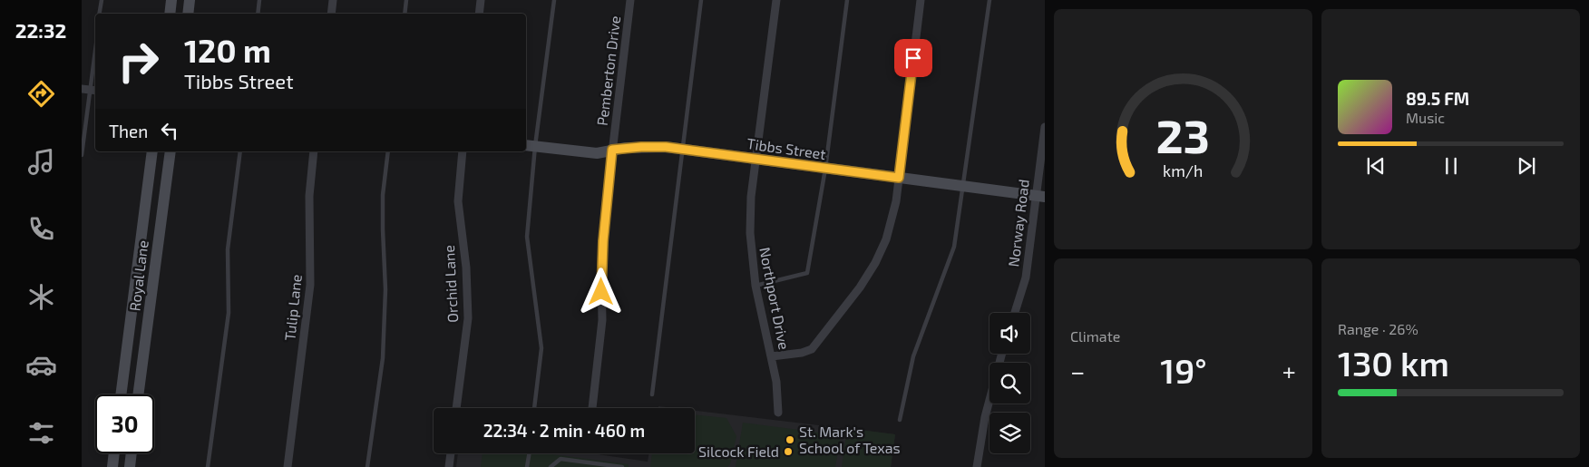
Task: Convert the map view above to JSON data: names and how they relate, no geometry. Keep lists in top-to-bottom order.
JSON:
{
  "streets": {
    "main road": ["Tibbs Street", "Royal Lane"],
    "street": [
      "Pemberton Drive",
      "Norway Road",
      "Orchid Lane",
      "Northport Drive",
      "Tulip Lane"
    ]
  },
  "crossings": [
    ["Pemberton Drive", "Tibbs Street"],
    ["Tibbs Street", "Norway Road"],
    ["Tibbs Street", "Northport Drive"]
  ],
  "places": ["St. Mark's School of Texas", "Silcock Field"],
  "page": {
    "tabs": "22:32",
    "turn": ["120 m", "Tibbs Street"],
    "song": ["89.5 FM", "Music"],
    "then": "Then",
    "tile": [
      "Climate",
      ["Range · 26%", "130 km"]
    ],
    "heat": ["−", "19°", "+"],
    "limit": "30",
    "trip": "22:34 · 2 min · 460 m",
    "gauge": ["23", "km/h"]
  }
}
